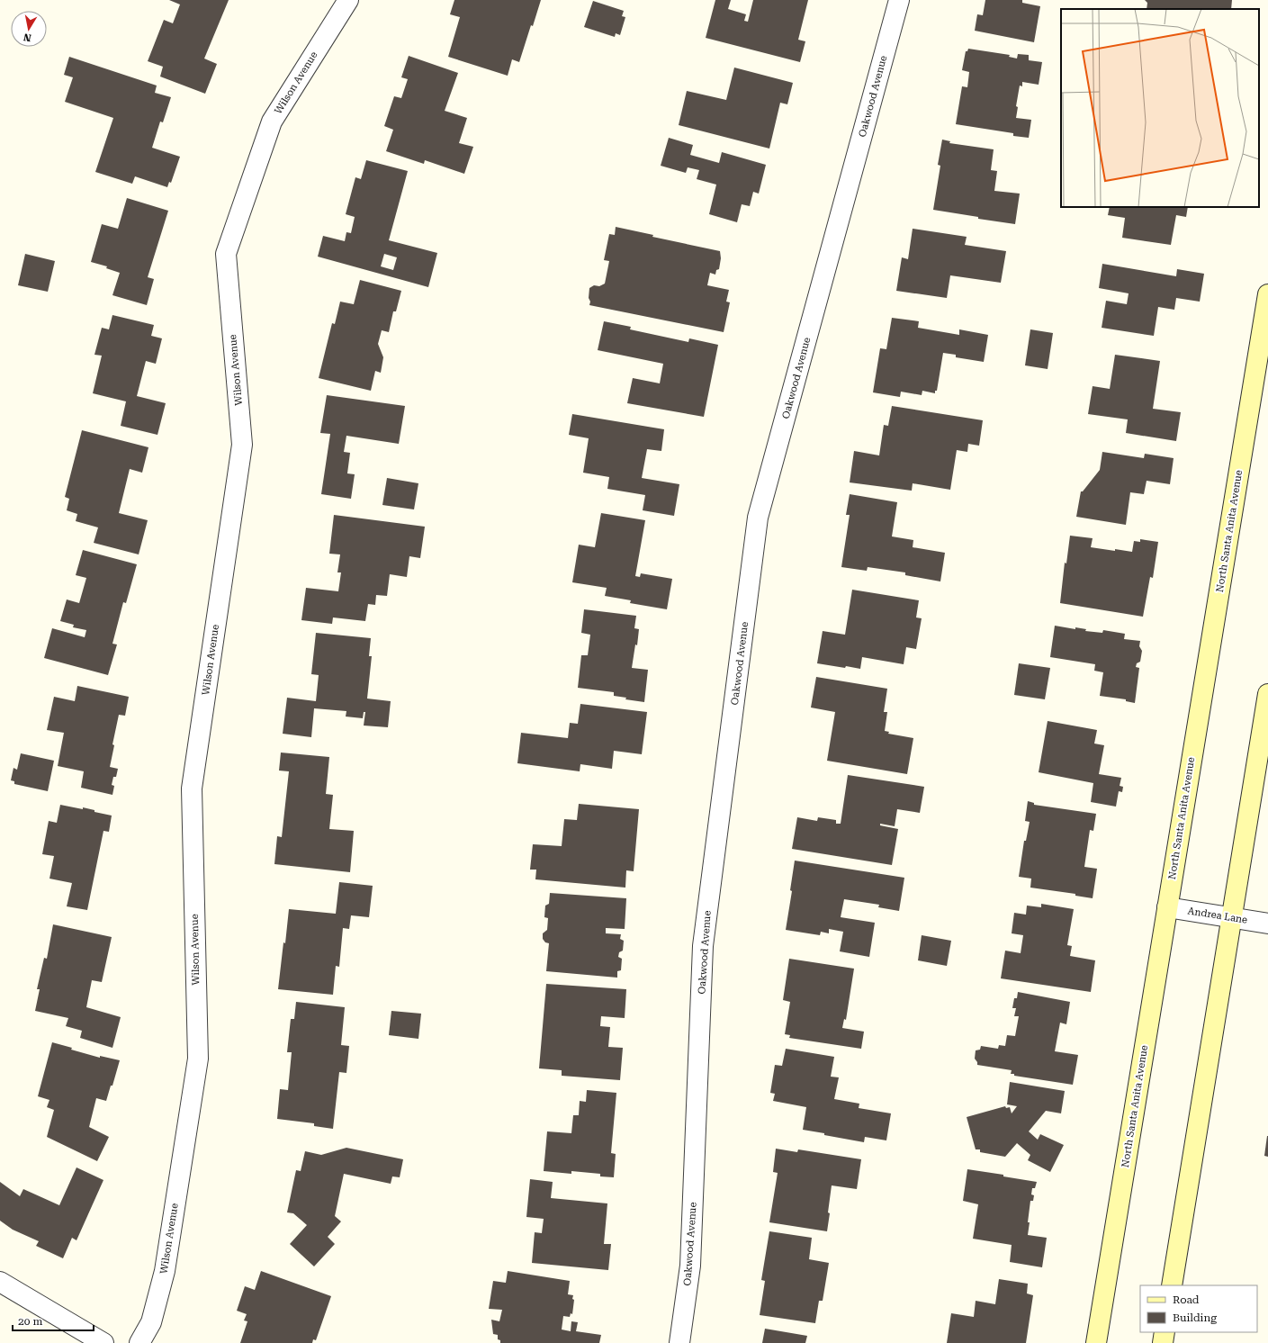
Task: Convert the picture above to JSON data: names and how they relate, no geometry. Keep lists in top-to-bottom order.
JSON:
{
  "streets": {
    "street": [
      "Wilson Avenue",
      "Oakwood Avenue",
      "North Santa Anita Avenue",
      "Andrea Lane"
    ]
  },
  "crossings": [
    ["North Santa Anita Avenue", "Andrea Lane"]
  ],
  "legend": ["Road", "Building"],
  "scale_bar": "20 m",
  "north": "bottom"
}
